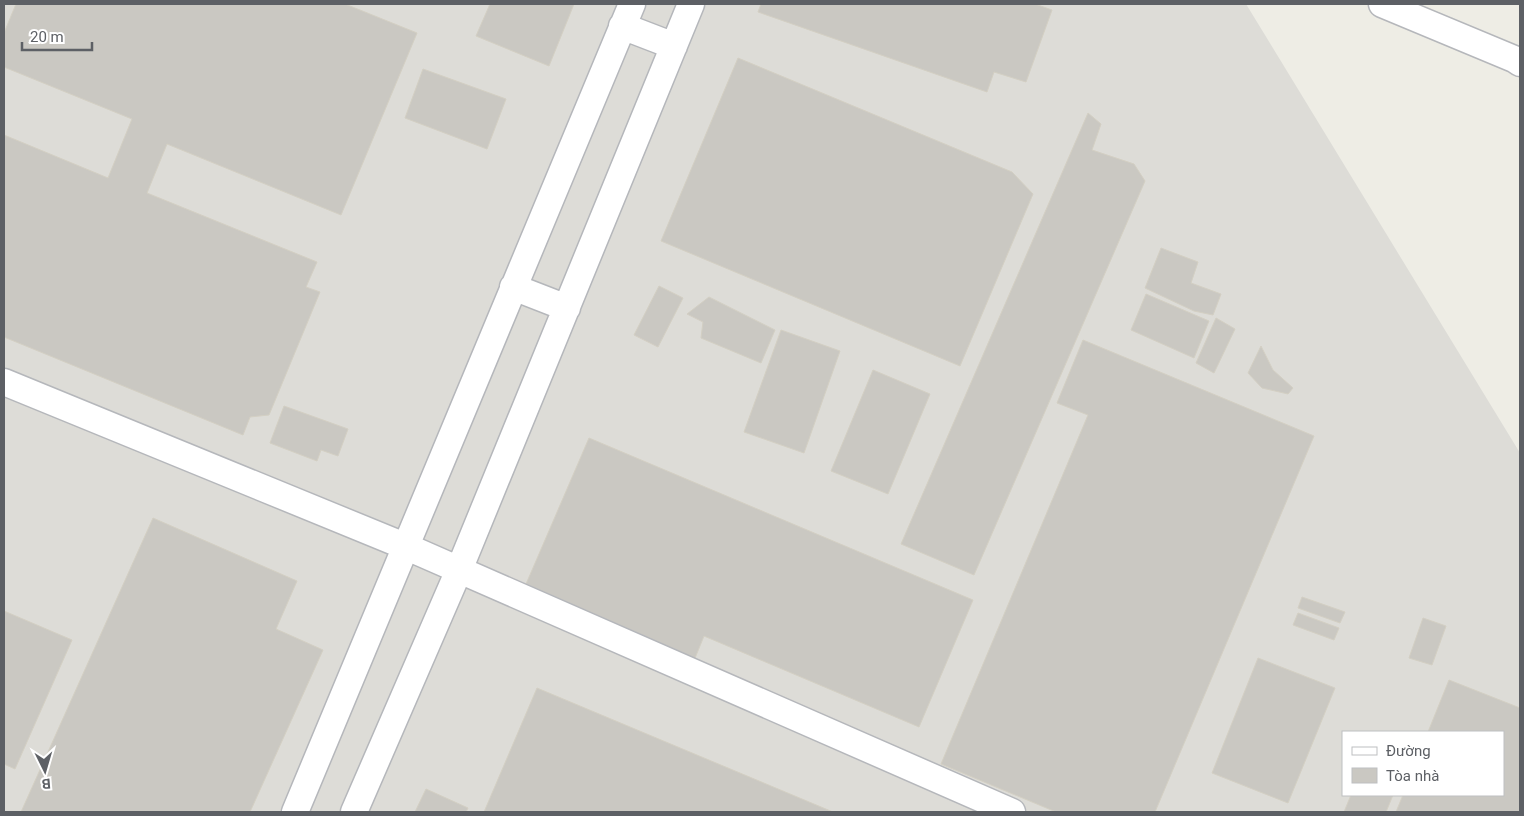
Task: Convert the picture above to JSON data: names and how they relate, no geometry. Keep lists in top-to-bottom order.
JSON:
{
  "legend": ["Đường", "Tòa nhà"],
  "scale_bar": "20 m",
  "north": "bottom"
}
